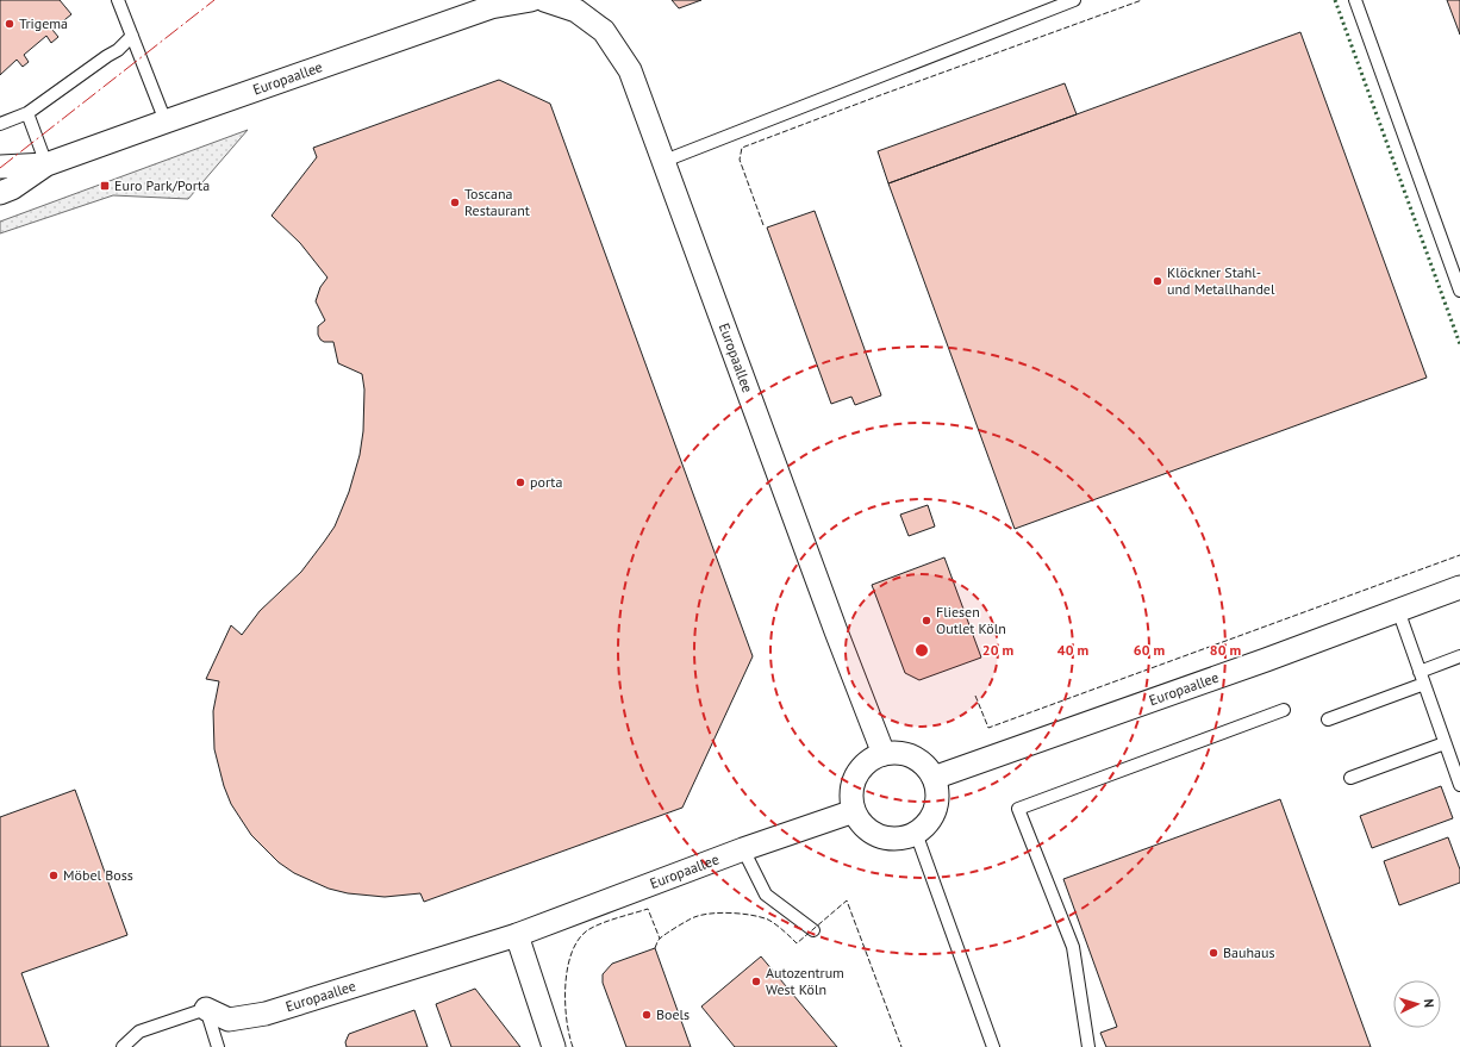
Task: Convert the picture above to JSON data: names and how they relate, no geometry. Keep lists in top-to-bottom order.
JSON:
{
  "streets": {
    "street": ["Europaallee"]
  },
  "places": {
    "other": [
      "Trigema",
      "Toscana Restaurant",
      "Klöckner Stahl- und Metallhandel",
      "porta",
      "Fliesen Outlet Köln",
      "Möbel Boss",
      "Bauhaus",
      "Autozentrum West Köln",
      "Boels"
    ],
    "transit": ["Euro Park/Porta"]
  },
  "north": "right",
  "rings": [
    "20 m",
    "40 m",
    "60 m",
    "80 m"
  ]
}
